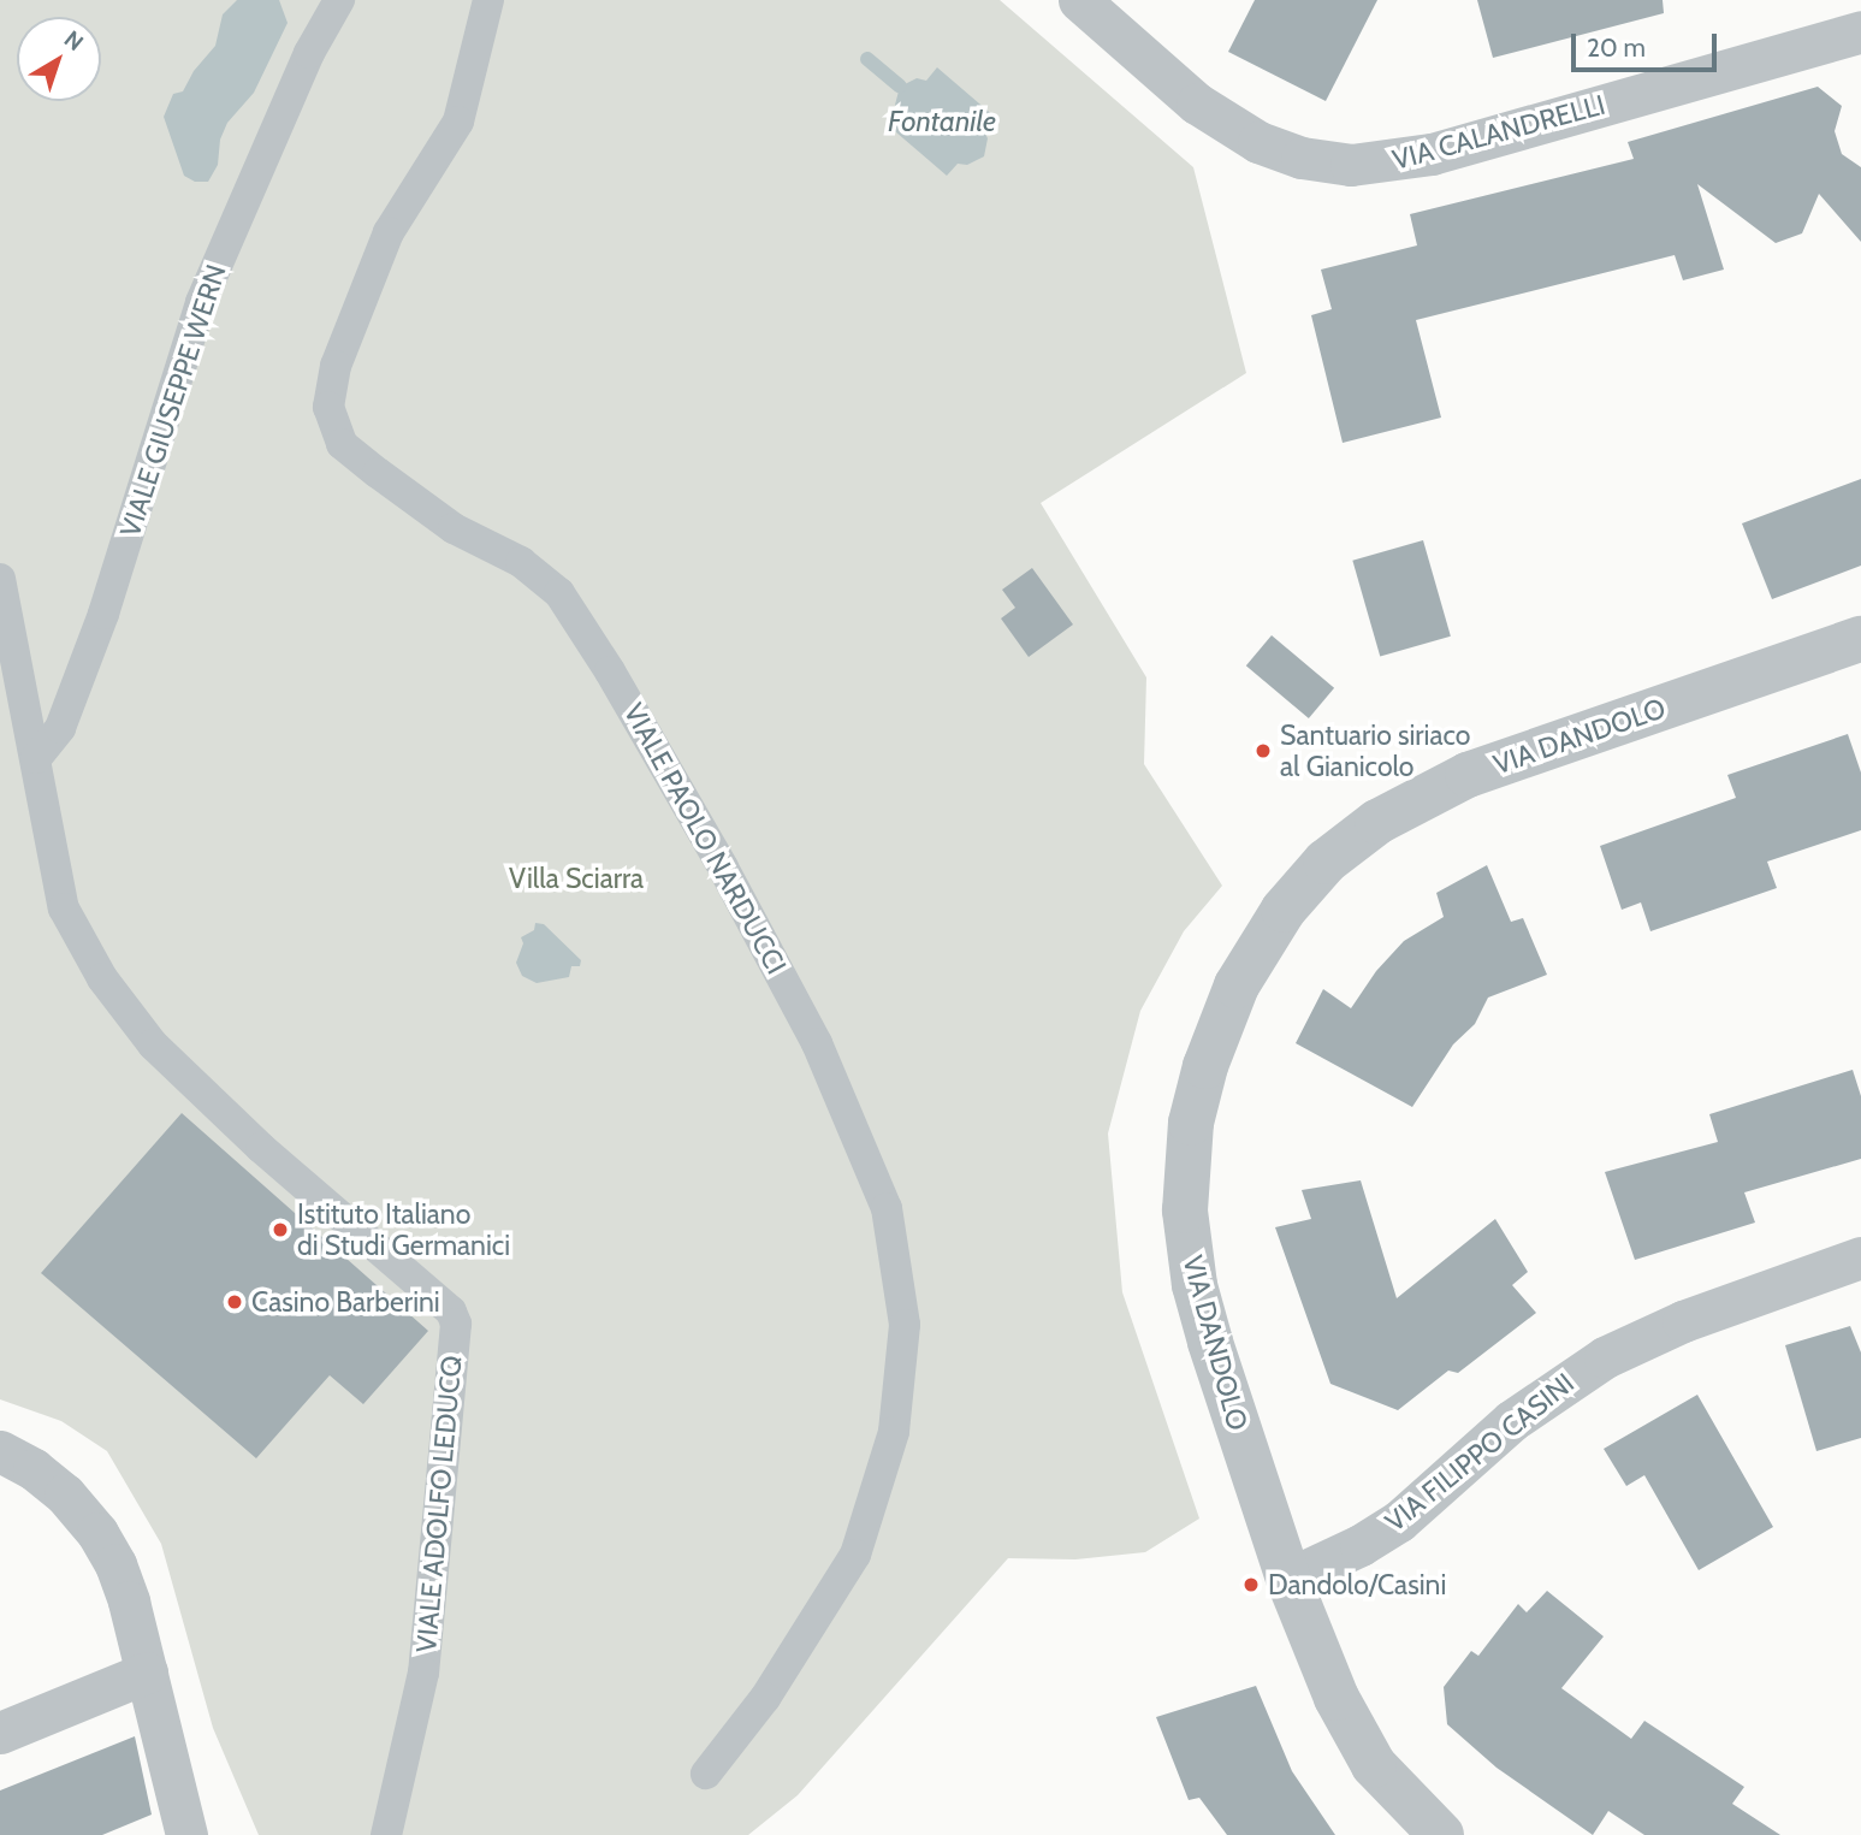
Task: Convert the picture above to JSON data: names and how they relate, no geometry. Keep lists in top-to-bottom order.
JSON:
{
  "streets": {
    "street": [
      "VIA CALANDRELLI",
      "VIALE GIUSEPPE WERN",
      "VIA DANDOLO",
      "VIALE PAOLO NARDUCCI",
      "VIA FILIPPO CASINI",
      "VIALE ADOLFO LEDUCQ"
    ]
  },
  "crossings": [
    ["VIALE GIUSEPPE WERN", "VIALE ADOLFO LEDUCQ"],
    ["VIA DANDOLO", "VIA FILIPPO CASINI"]
  ],
  "water": ["Fontanile"],
  "parks": ["Villa Sciarra"],
  "places": [
    "Santuario siriaco al Gianicolo",
    "Istituto Italiano di Studi Germanici",
    "Casino Barberini",
    "Dandolo/Casini"
  ],
  "scale_bar": "20 m",
  "north": "top right"
}
